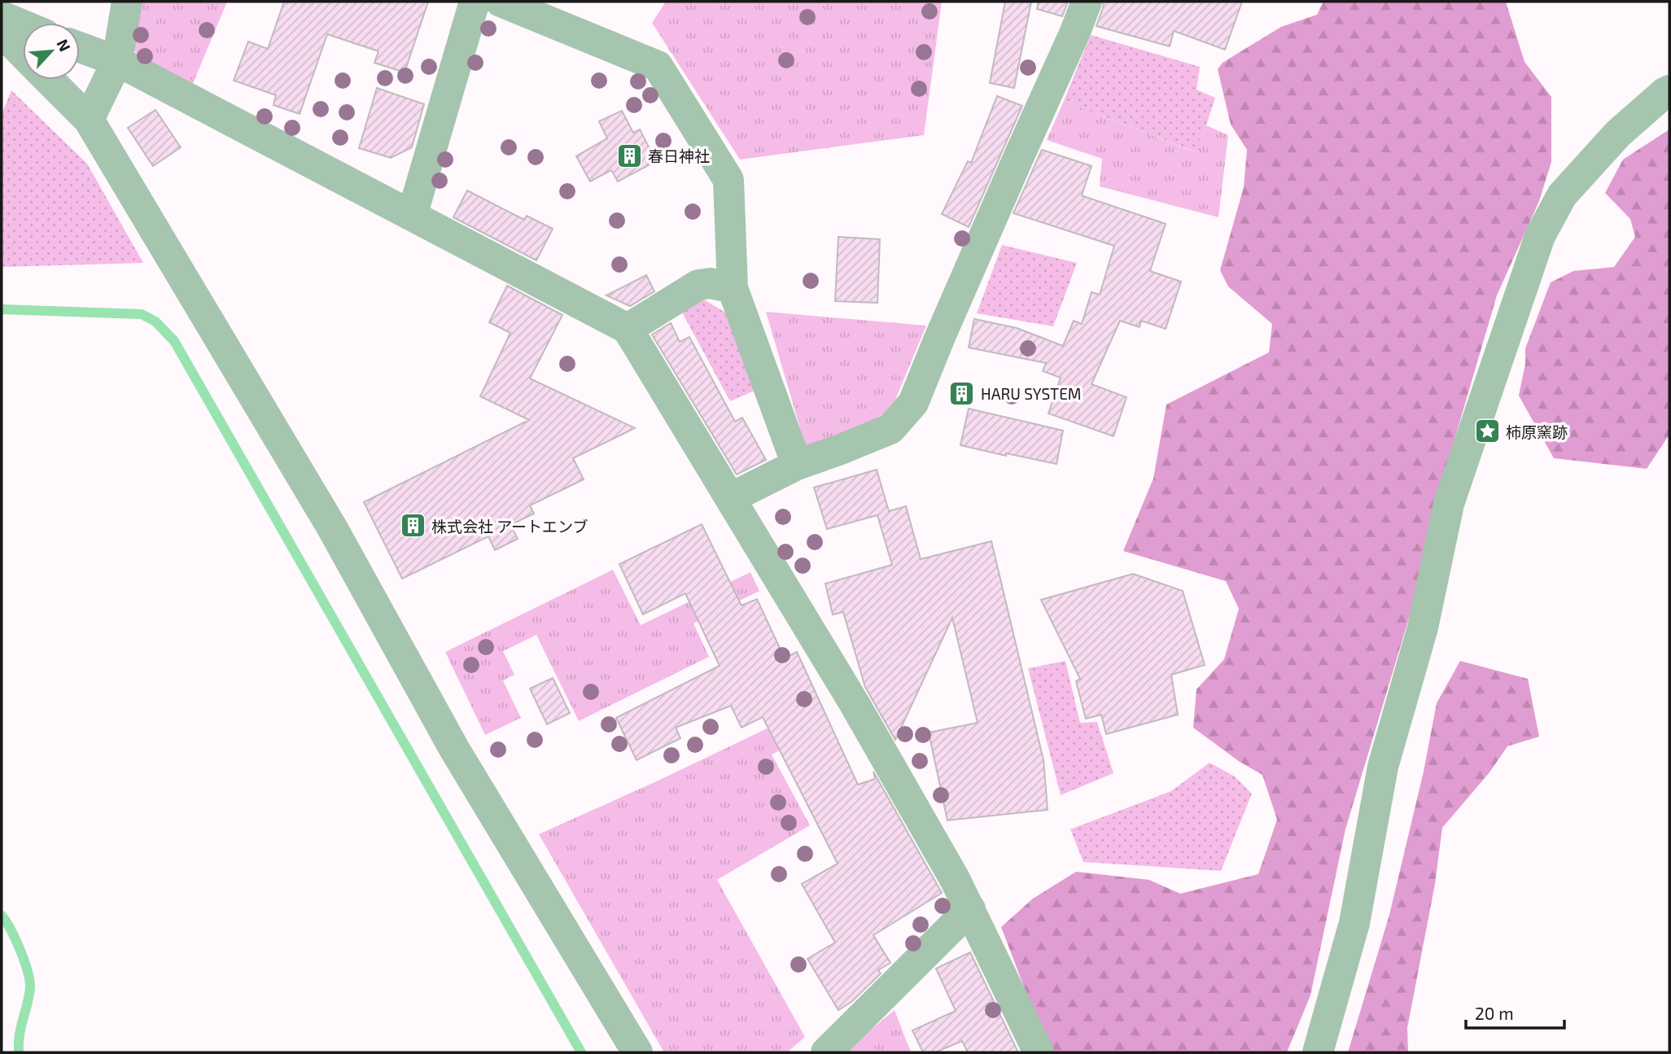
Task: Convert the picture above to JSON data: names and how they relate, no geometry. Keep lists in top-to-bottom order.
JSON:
{
  "places": {
    "building": ["春日神社", "HARU SYSTEM", "株式会社 アートエンブ"],
    "place": ["柿原窯跡"]
  },
  "scale_bar": "20 m",
  "north": "top right"
}
